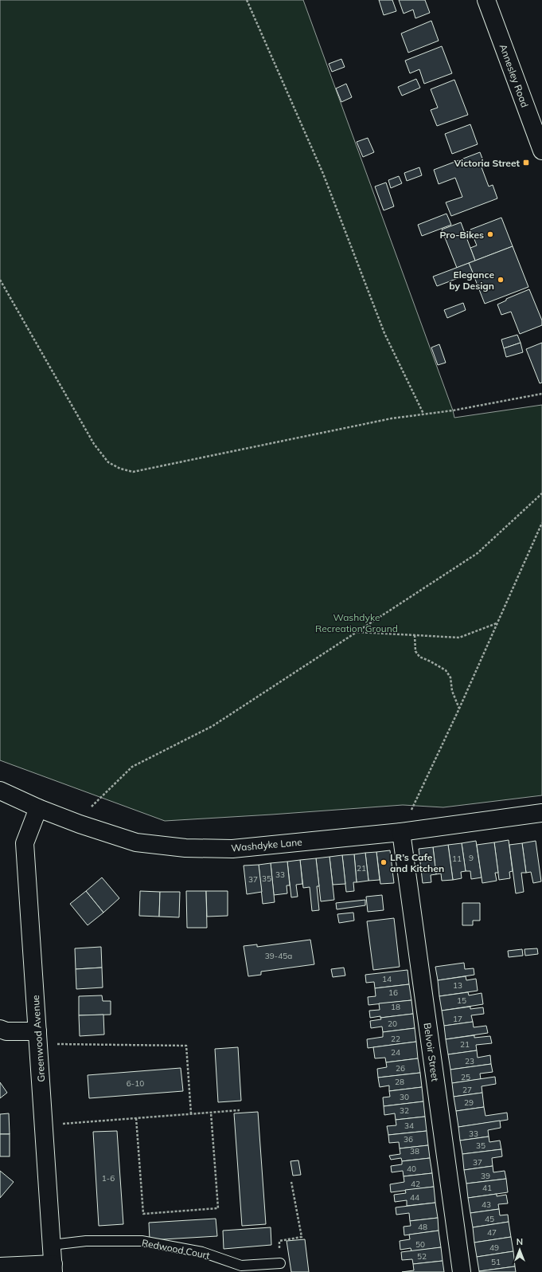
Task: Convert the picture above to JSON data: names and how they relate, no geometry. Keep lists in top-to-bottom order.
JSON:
{
  "streets": {
    "street": [
      "Annesley Road",
      "Washdyke Lane",
      "Greenwood Avenue",
      "Belvoir Street"
    ],
    "lane": ["Redwood Court"]
  },
  "crossings": [
    ["Washdyke Lane", "Greenwood Avenue"],
    ["Washdyke Lane", "Belvoir Street"],
    ["Greenwood Avenue", "Redwood Court"]
  ],
  "parks": ["Washdyke Recreation Ground"],
  "places": {
    "transit": ["Victoria Street"],
    "other": ["Pro-Bikes", "Elegance by Design", "LR’s Cafe and Kitchen"]
  },
  "house_numbers": [
    "9",
    "11",
    "21",
    "33",
    "35",
    "37",
    "39-45a",
    "14",
    "13",
    "16",
    "15",
    "18",
    "17",
    "20",
    "22",
    "21",
    "24",
    "23",
    "26",
    "25",
    "28",
    "6-10",
    "27",
    "30",
    "29",
    "32",
    "34",
    "33",
    "36",
    "35",
    "38",
    "37",
    "40",
    "39",
    "1-6",
    "42",
    "41",
    "44",
    "43",
    "45",
    "48",
    "47",
    "50",
    "49",
    "52",
    "51"
  ],
  "north": "top"
}
